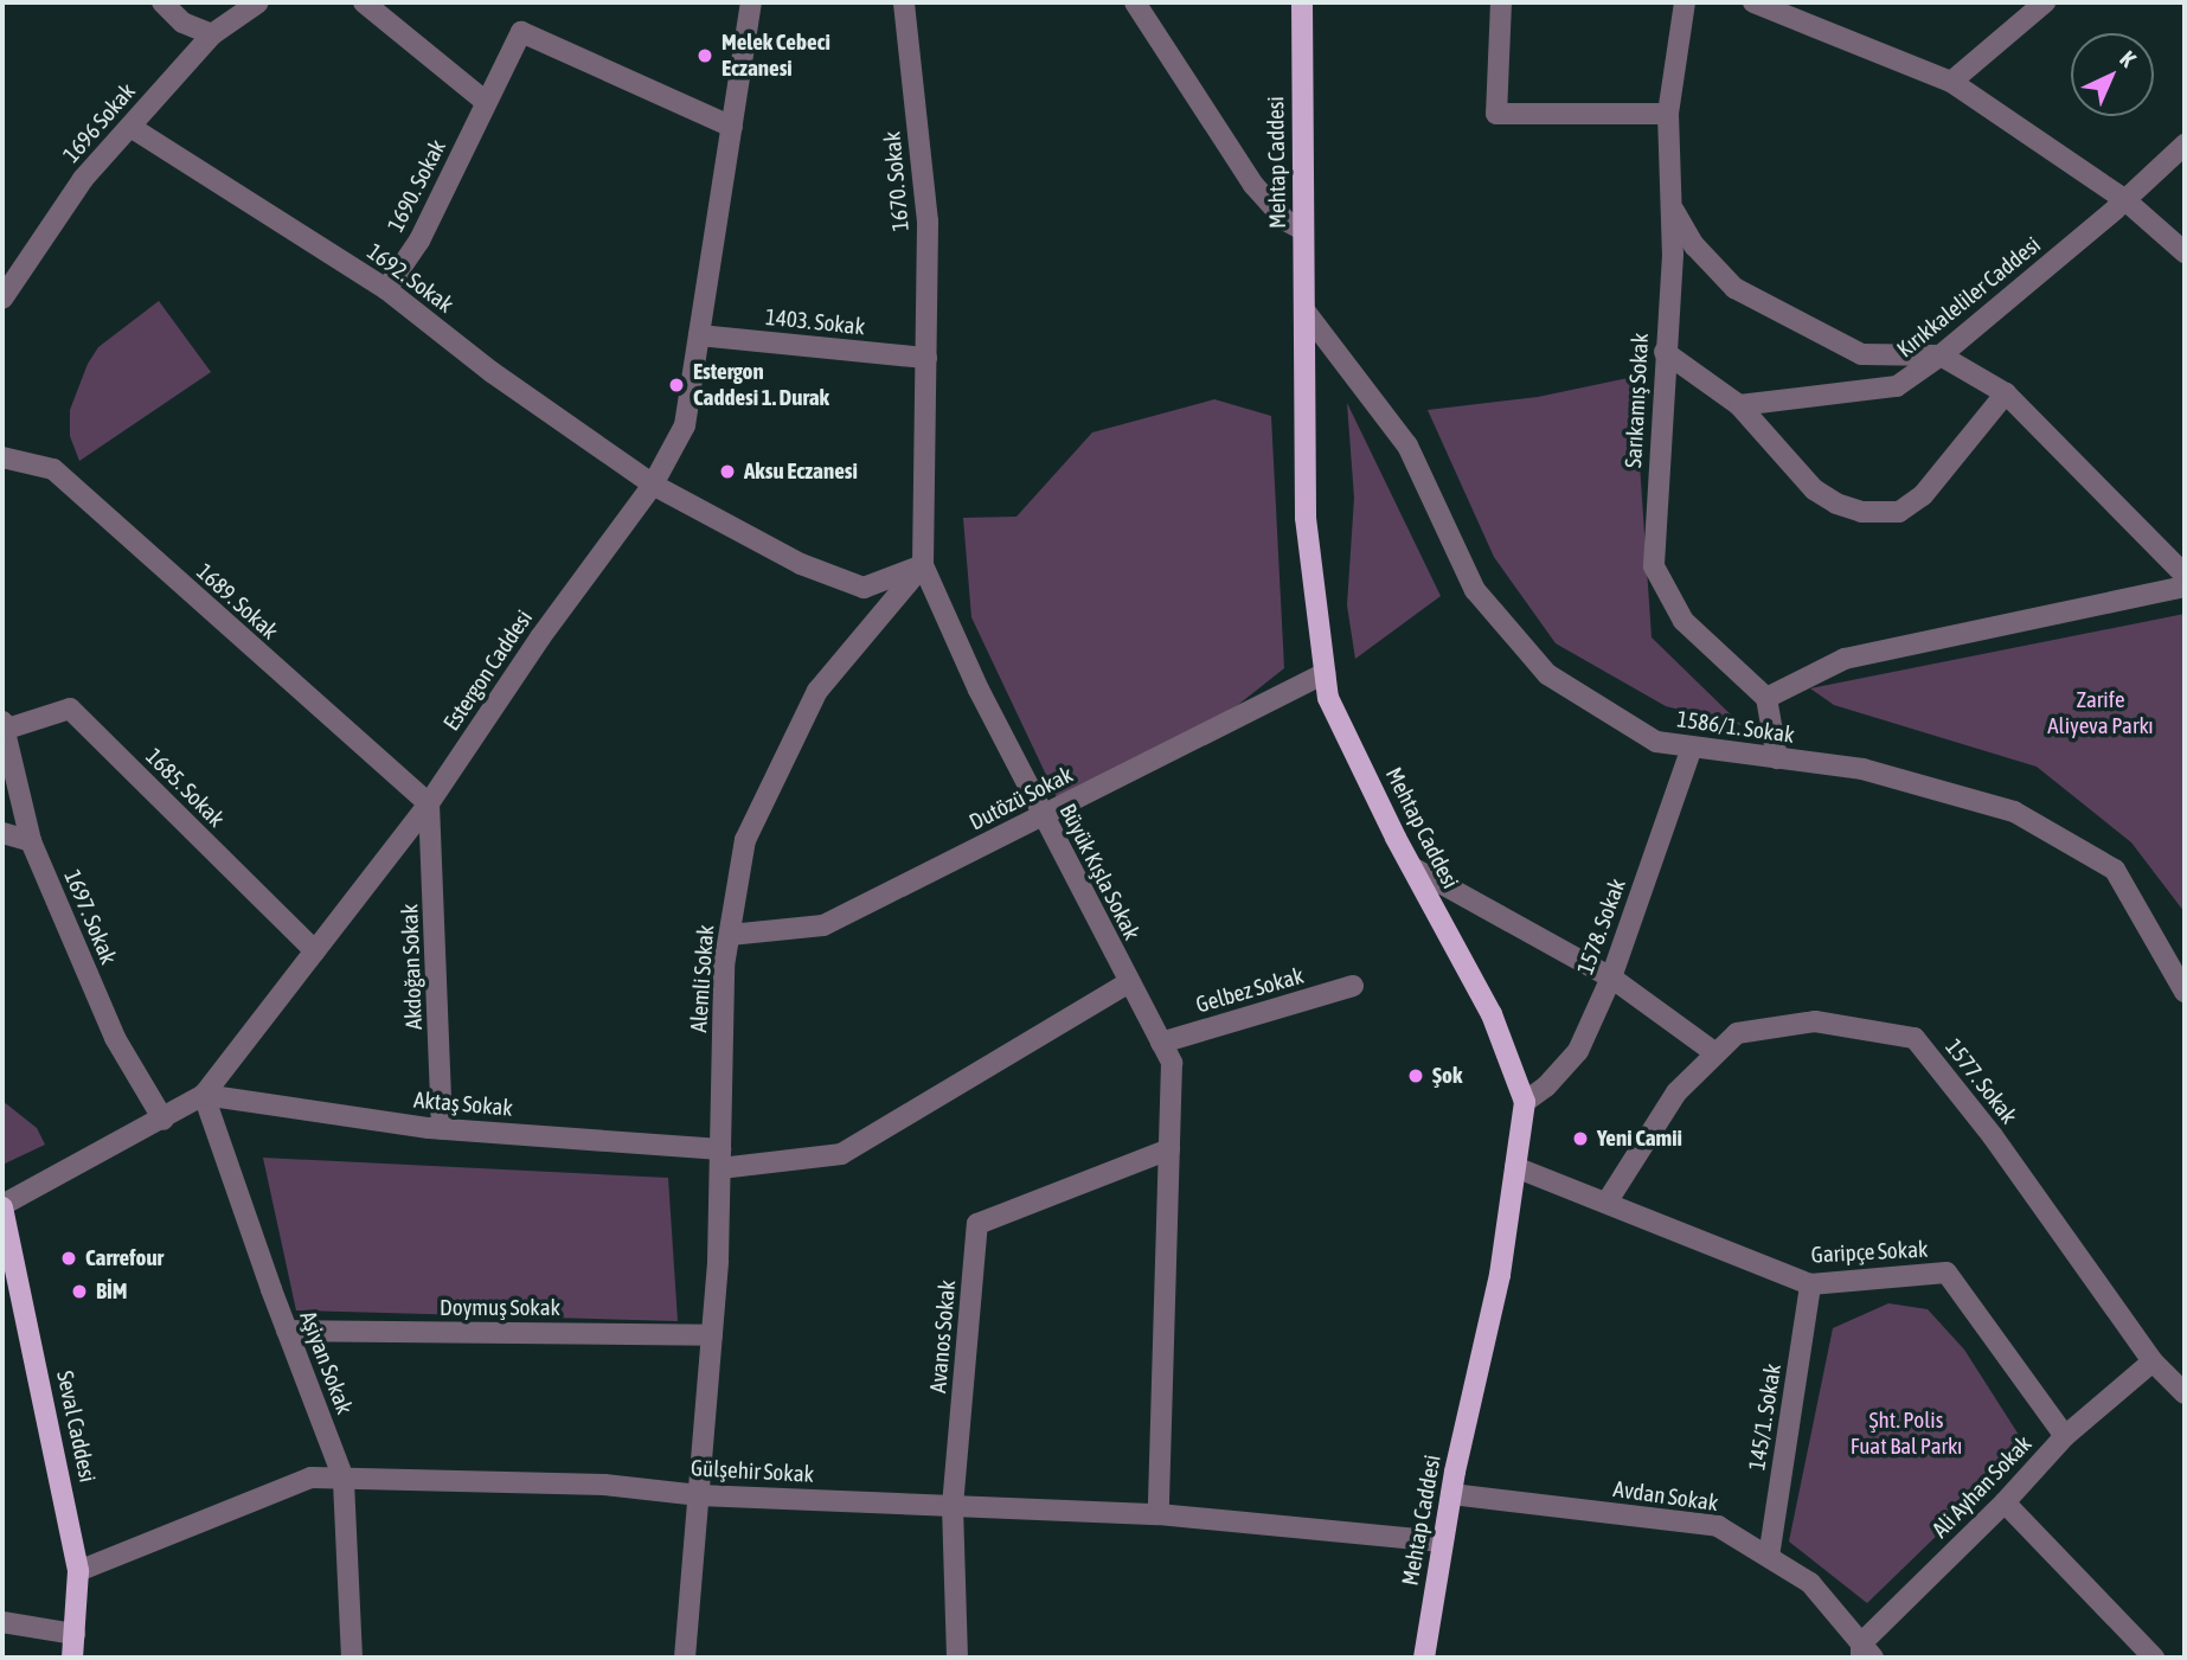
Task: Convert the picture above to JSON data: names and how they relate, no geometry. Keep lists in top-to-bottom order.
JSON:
{
  "streets": {
    "main road": ["Mehtap Caddesi", "Seval Caddesi"],
    "street": [
      "1696 Sokak",
      "1670. Sokak",
      "1690. Sokak",
      "1692. Sokak",
      "Kırıkkaleliler Caddesi",
      "1403. Sokak",
      "Sarıkamış Sokak",
      "1689. Sokak",
      "Estergon Caddesi",
      "1586/1. Sokak",
      "1685. Sokak",
      "Dutözü Sokak",
      "Büyük Kışla Sokak",
      "1697. Sokak",
      "1578. Sokak",
      "Akdoğan Sokak",
      "Alemli Sokak",
      "Gelbez Sokak",
      "1577. Sokak",
      "Aktaş Sokak",
      "Garipçe Sokak",
      "Doymuş Sokak",
      "Avanos Sokak",
      "Aşiyan Sokak",
      "145/1. Sokak",
      "Gülşehir Sokak",
      "Ali Ayhan Sokak",
      "Avdan Sokak"
    ]
  },
  "crossings": [
    ["1696 Sokak", "1692. Sokak"],
    ["Mehtap Caddesi", "1586/1. Sokak"],
    ["Mehtap Caddesi", "Dutözü Sokak"],
    ["Mehtap Caddesi", "1578. Sokak"],
    ["Mehtap Caddesi", "Garipçe Sokak"],
    ["Mehtap Caddesi", "Gülşehir Sokak"],
    ["Mehtap Caddesi", "Avdan Sokak"],
    ["1670. Sokak", "1403. Sokak"],
    ["1690. Sokak", "1692. Sokak"],
    ["1690. Sokak", "Estergon Caddesi"],
    ["1692. Sokak", "Estergon Caddesi"],
    ["1403. Sokak", "Estergon Caddesi"],
    ["1689. Sokak", "Estergon Caddesi"],
    ["1689. Sokak", "Akdoğan Sokak"],
    ["Estergon Caddesi", "1685. Sokak"],
    ["Estergon Caddesi", "1697. Sokak"],
    ["Estergon Caddesi", "Akdoğan Sokak"],
    ["Estergon Caddesi", "Aktaş Sokak"],
    ["Estergon Caddesi", "Aşiyan Sokak"],
    ["Estergon Caddesi", "Seval Caddesi"],
    ["1586/1. Sokak", "1578. Sokak"],
    ["1685. Sokak", "1697. Sokak"],
    ["Dutözü Sokak", "Büyük Kışla Sokak"],
    ["Dutözü Sokak", "Alemli Sokak"],
    ["Büyük Kışla Sokak", "Alemli Sokak"],
    ["Büyük Kışla Sokak", "Gelbez Sokak"],
    ["Büyük Kışla Sokak", "Aktaş Sokak"],
    ["Büyük Kışla Sokak", "Avanos Sokak"],
    ["Büyük Kışla Sokak", "Gülşehir Sokak"],
    ["Akdoğan Sokak", "Aktaş Sokak"],
    ["Alemli Sokak", "Aktaş Sokak"],
    ["Alemli Sokak", "Doymuş Sokak"],
    ["Alemli Sokak", "Gülşehir Sokak"],
    ["1577. Sokak", "Garipçe Sokak"],
    ["1577. Sokak", "Ali Ayhan Sokak"],
    ["Aktaş Sokak", "Aşiyan Sokak"],
    ["Garipçe Sokak", "145/1. Sokak"],
    ["Garipçe Sokak", "Ali Ayhan Sokak"],
    ["Doymuş Sokak", "Aşiyan Sokak"],
    ["Avanos Sokak", "Gülşehir Sokak"],
    ["Aşiyan Sokak", "Gülşehir Sokak"],
    ["145/1. Sokak", "Avdan Sokak"],
    ["Seval Caddesi", "Gülşehir Sokak"],
    ["Ali Ayhan Sokak", "Avdan Sokak"]
  ],
  "parks": ["Zarife Aliyeva Parkı", "Şht. Polis Fuat Bal Parkı"],
  "places": [
    "Melek Cebeci Eczanesi",
    "Estergon Caddesi 1. Durak",
    "Aksu Eczanesi",
    "Şok",
    "Yeni Camii",
    "Carrefour",
    "BİM"
  ],
  "north": "top right"
}
